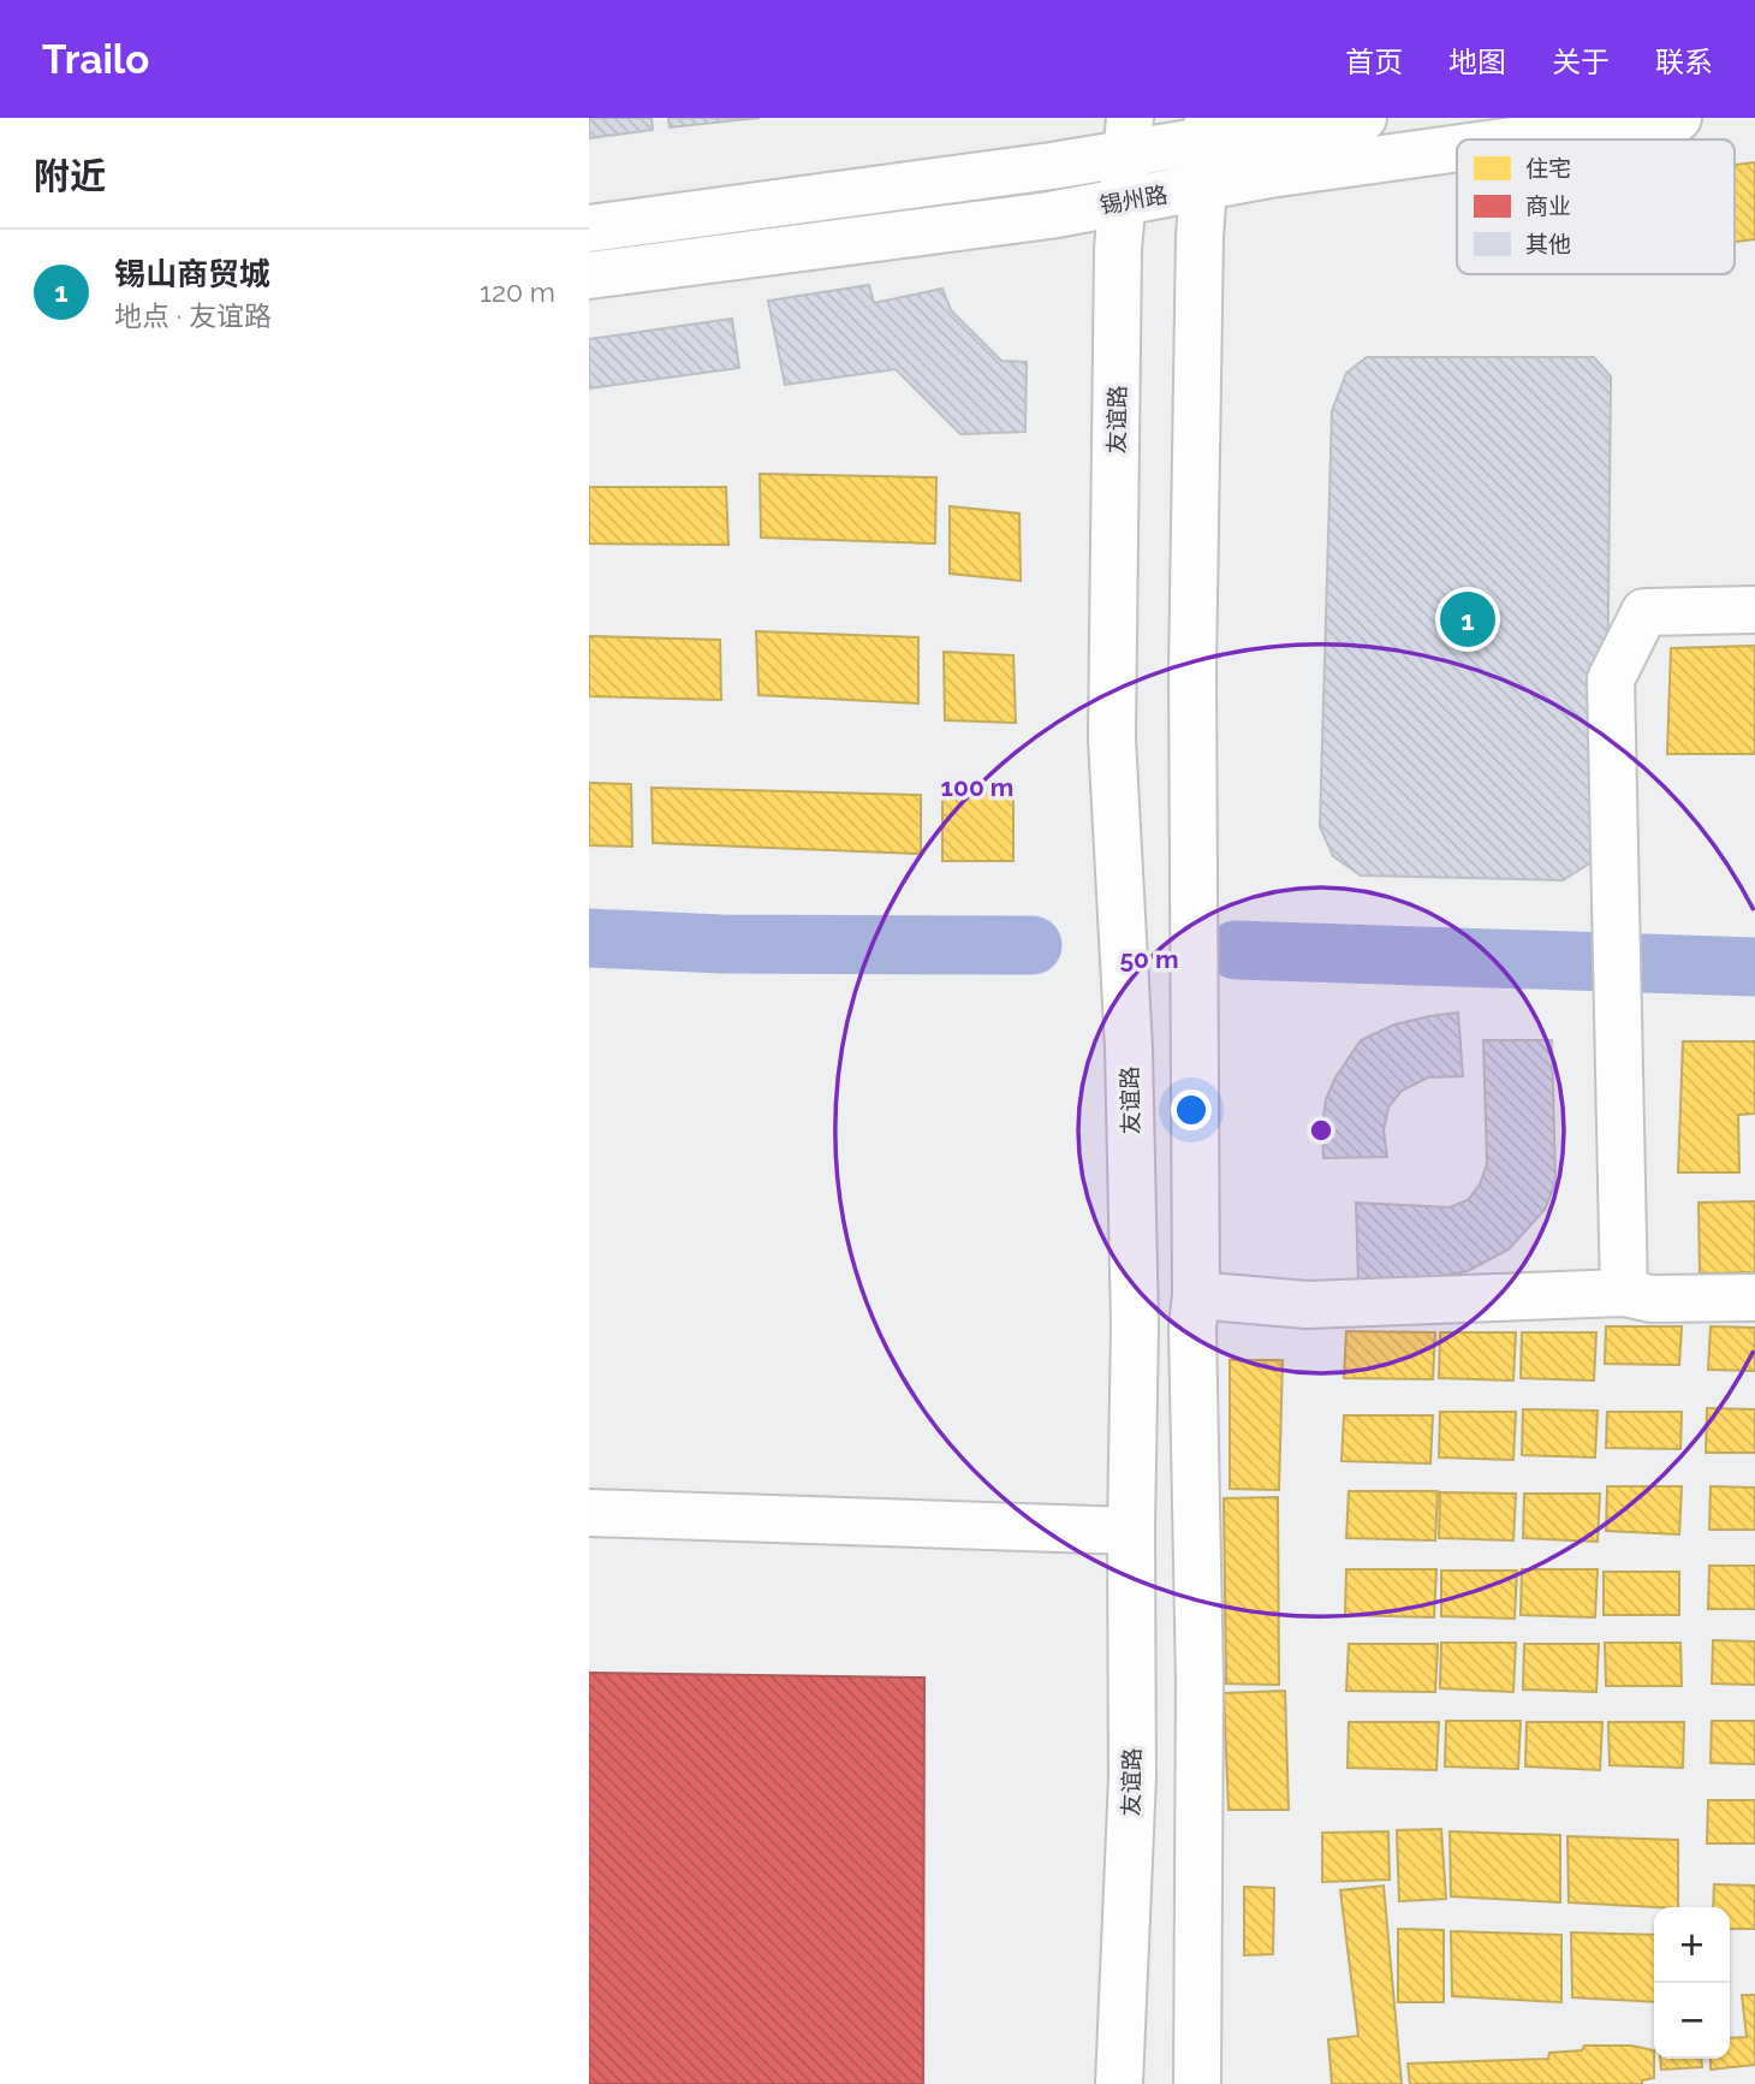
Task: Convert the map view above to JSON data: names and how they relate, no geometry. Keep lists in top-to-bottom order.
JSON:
{
  "streets": {
    "main road": ["锡州路", "友谊路"]
  },
  "crossings": [
    ["锡州路", "友谊路"]
  ],
  "legend": ["住宅", "商业", "其他"],
  "page": {
    "header": "Trailo",
    "nav": [
      "首页",
      "地图",
      "关于",
      "联系"
    ],
    "heading": "附近",
    "list": [
      {
        "mark": "1",
        "name": "锡山商贸城",
        "note": "地点 · 友谊路",
        "value": "120 m"
      }
    ],
    "pins": "1",
    "map_buttons": ["+", "−"]
  },
  "rings": ["100 m", "50 m"]
}
